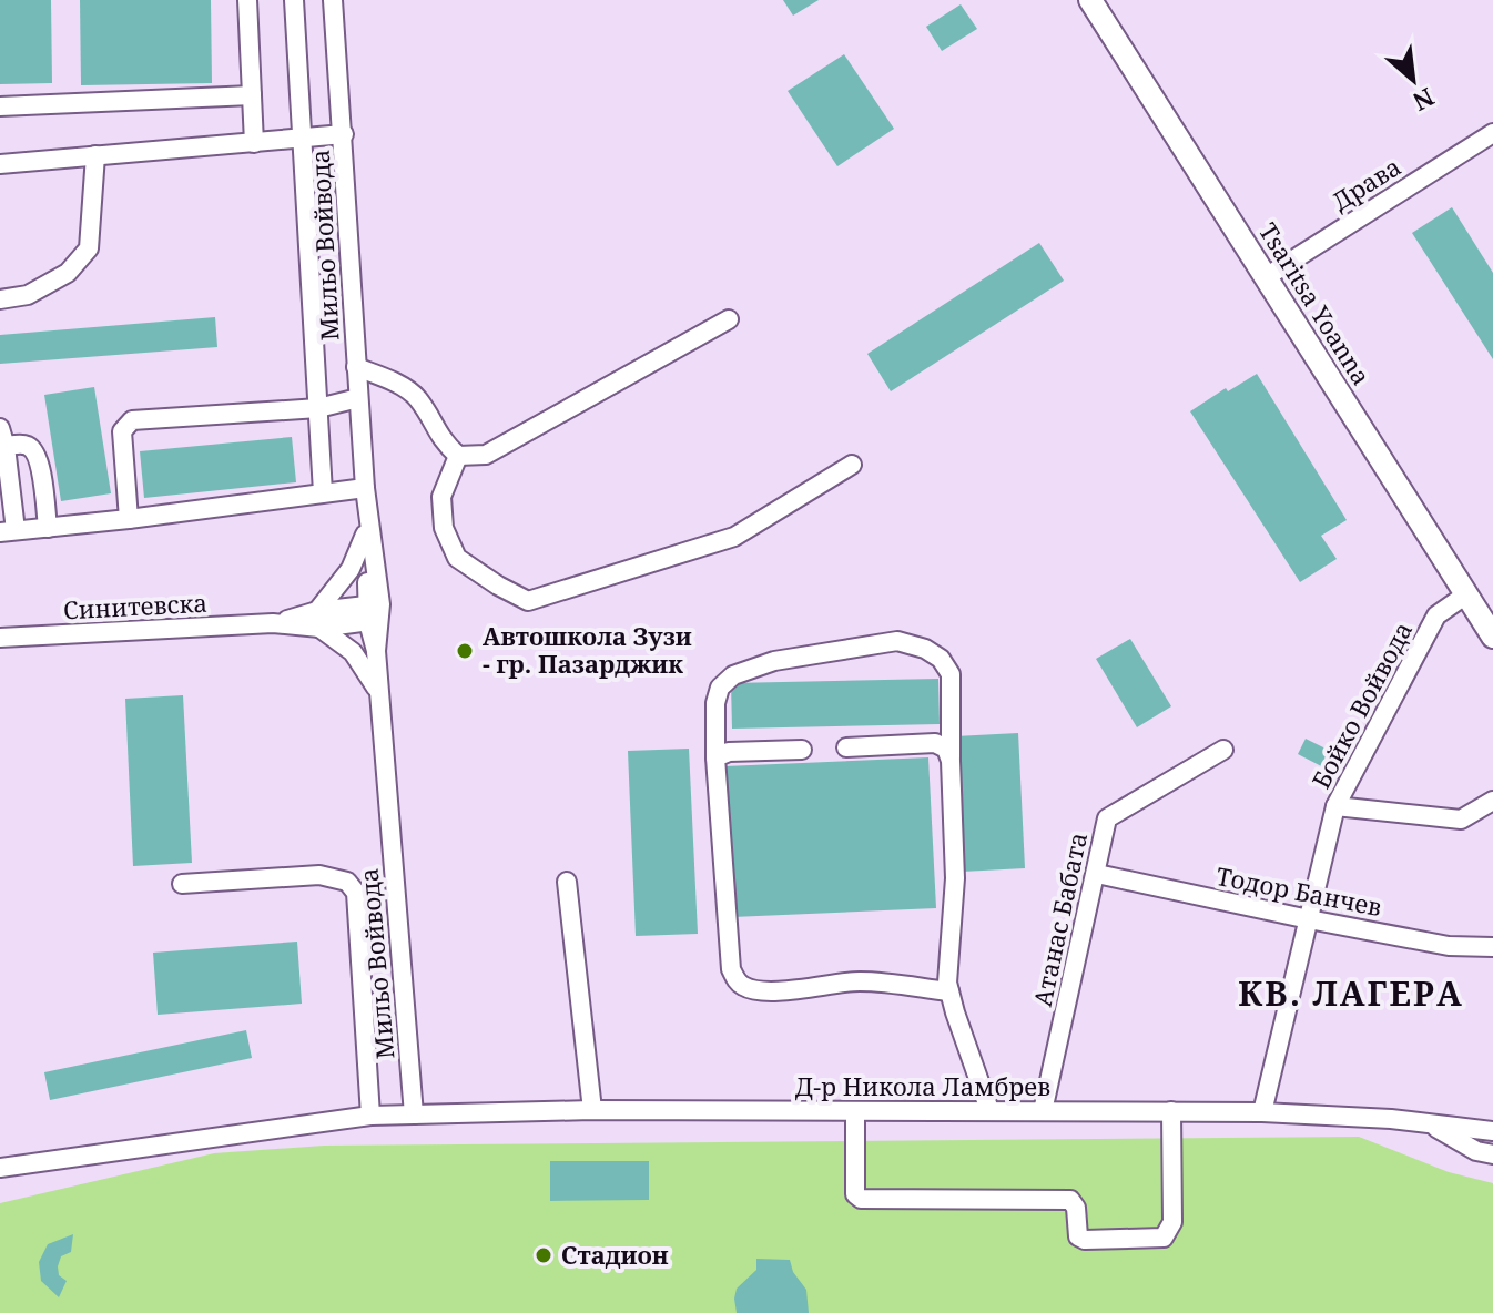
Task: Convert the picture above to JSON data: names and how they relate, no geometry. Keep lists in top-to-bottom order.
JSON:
{
  "streets": {
    "main road": ["Tsaritsa Yoanna"],
    "street": [
      "Драва",
      "Мильо Войвода",
      "Синитевска",
      "Бойко Войвода",
      "Тодор Банчев",
      "Атанас Бабата",
      "Д-р Никола Ламбрев"
    ]
  },
  "crossings": [
    ["Драва", "Tsaritsa Yoanna"],
    ["Мильо Войвода", "Синитевска"],
    ["Мильо Войвода", "Д-р Никола Ламбрев"],
    ["Tsaritsa Yoanna", "Бойко Войвода"],
    ["Бойко Войвода", "Тодор Банчев"],
    ["Бойко Войвода", "Д-р Никола Ламбрев"],
    ["Тодор Банчев", "Атанас Бабата"],
    ["Атанас Бабата", "Д-р Никола Ламбрев"]
  ],
  "districts": ["КВ. ЛАГЕРА"],
  "places": ["Автошкола Зузи - гр. Пазарджик", "Стадион"],
  "north": "bottom right"
}
